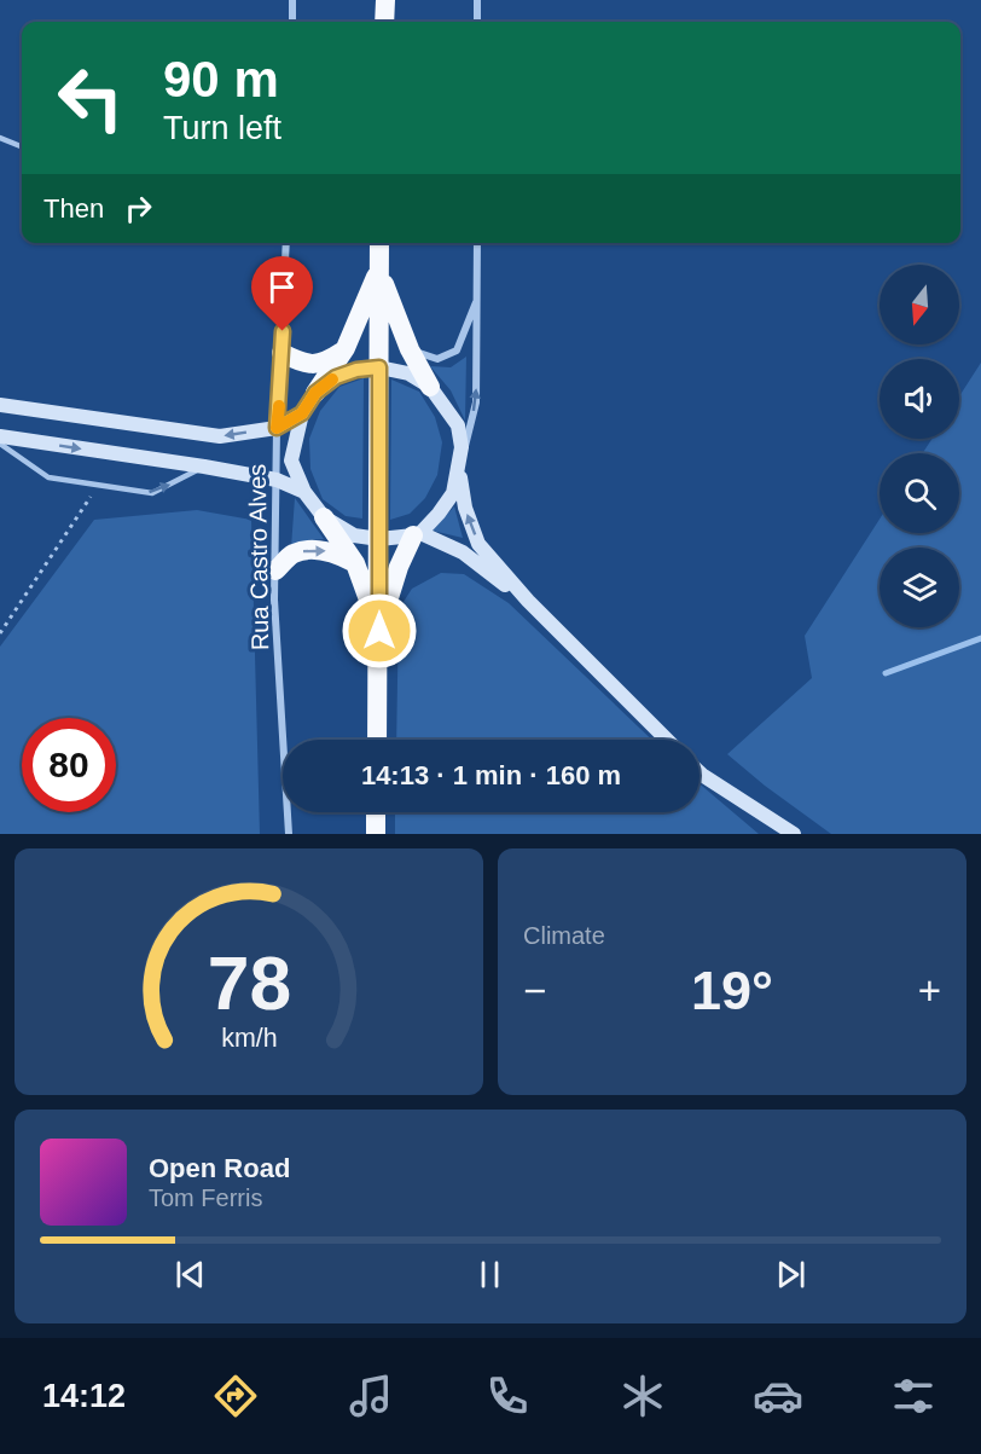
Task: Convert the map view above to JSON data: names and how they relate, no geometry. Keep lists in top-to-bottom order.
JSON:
{
  "streets": {
    "street": ["Rua Castro Alves"]
  },
  "north": "bottom",
  "page": {
    "turn": ["90 m", "Turn left"],
    "then": "Then",
    "limit": "80",
    "trip": "14:13 · 1 min · 160 m",
    "tile": "Climate",
    "heat": ["−", "19°", "+"],
    "song": ["Open Road", "Tom Ferris"],
    "tabs": "14:12",
    "gauge": ["78", "km/h"]
  }
}
